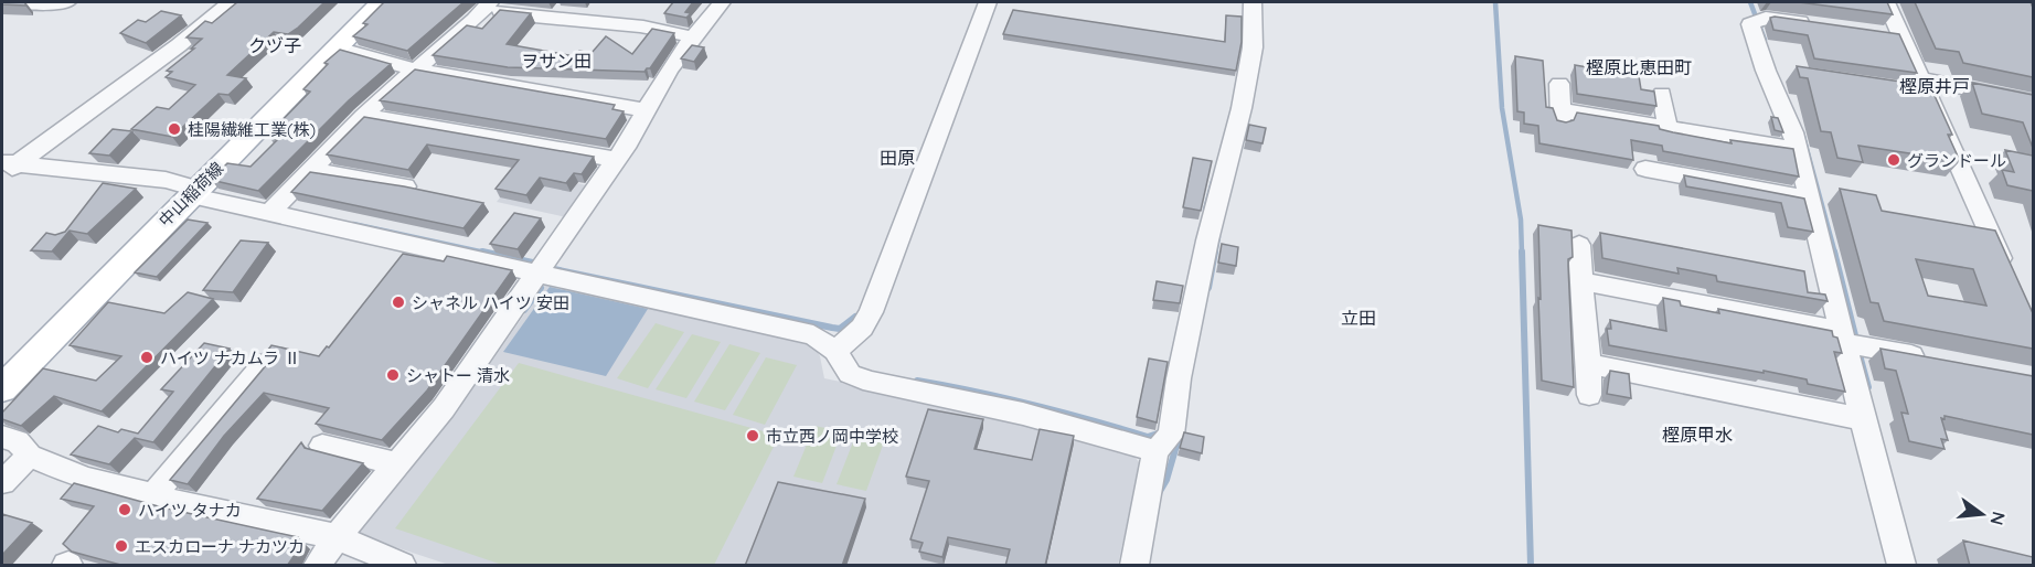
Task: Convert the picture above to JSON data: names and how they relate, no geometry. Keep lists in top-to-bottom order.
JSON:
{
  "streets": {
    "main road": ["中山稲荷線"]
  },
  "districts": [
    "クヅ子",
    "ヲサン田",
    "樫原比恵田町",
    "樫原井戸",
    "田原",
    "立田",
    "樫原甲水"
  ],
  "places": [
    "桂陽繊維工業(株)",
    "グランドール",
    "シャネル ハイツ 安田",
    "ハイツ ナカムラ Ⅱ",
    "シャトー 清水",
    "市立西ノ岡中学校",
    "ハイツ タナカ",
    "エスカローナ ナカツカ"
  ],
  "north": "right"
}
